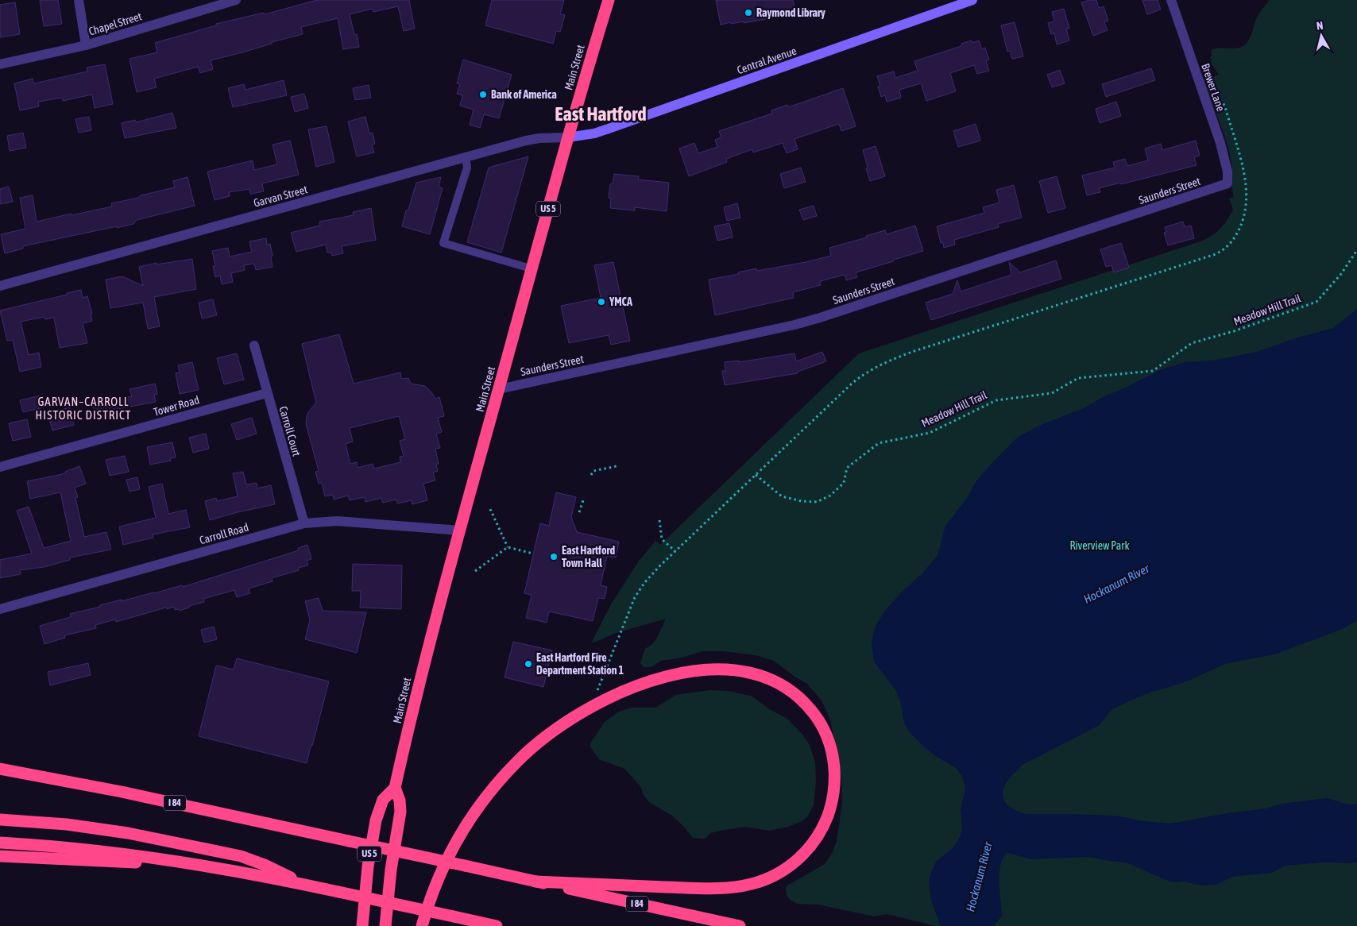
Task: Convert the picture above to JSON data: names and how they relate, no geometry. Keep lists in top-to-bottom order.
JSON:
{
  "streets": {
    "highway": ["Main Street", "US 5", "I 84"],
    "street": [
      "Chapel Street",
      "Central Avenue",
      "Brewer Lane",
      "Saunders Street",
      "Garvan Street",
      "Tower Road",
      "Carroll Court",
      "Carroll Road"
    ],
    "path": ["Meadow Hill Trail"]
  },
  "crossings": [
    ["Central Avenue", "Main Street"],
    ["Central Avenue", "Garvan Street"],
    ["Main Street", "Saunders Street"],
    ["Main Street", "Garvan Street"],
    ["Main Street", "Carroll Road"],
    ["Brewer Lane", "Saunders Street"],
    ["Tower Road", "Carroll Court"],
    ["Carroll Court", "Carroll Road"]
  ],
  "districts": ["East Hartford", "GARVAN–CARROLL HISTORIC DISTRICT"],
  "water": ["Hockanum River"],
  "parks": ["Riverview Park"],
  "places": [
    "Raymond Library",
    "Bank of America",
    "YMCA",
    "East Hartford Town Hall",
    "East Hartford Fire Department Station 1"
  ],
  "north": "top"
}
